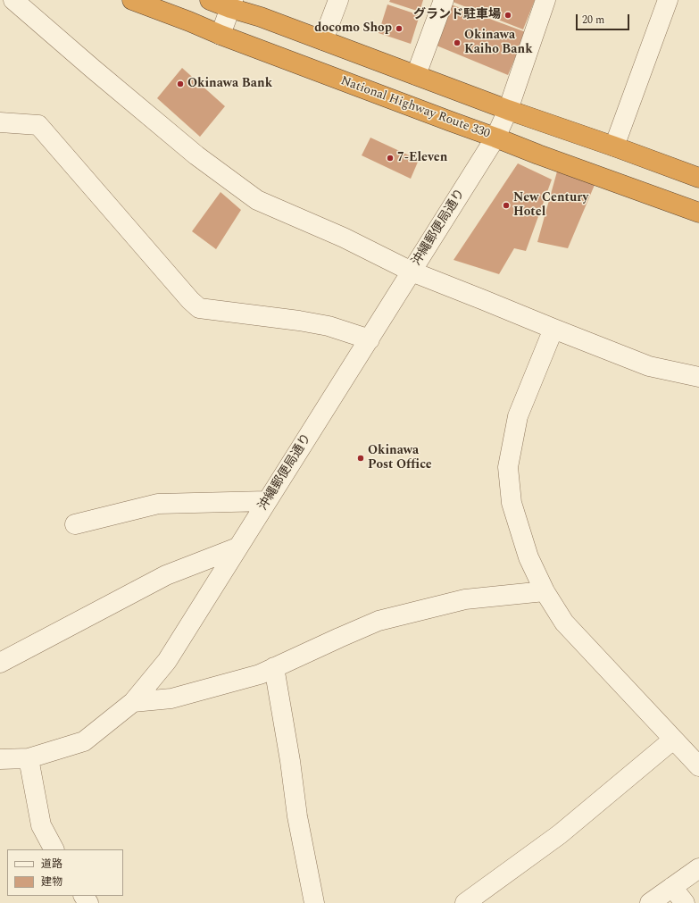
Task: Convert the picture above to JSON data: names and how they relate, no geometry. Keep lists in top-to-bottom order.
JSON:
{
  "streets": {
    "highway": ["National Highway Route 330"],
    "street": ["沖縄郵便局通り"]
  },
  "crossings": [
    ["National Highway Route 330", "沖縄郵便局通り"]
  ],
  "places": [
    "グランド駐車場",
    "docomo Shop",
    "Okinawa Kaiho Bank",
    "Okinawa Bank",
    "7-Eleven",
    "New Century Hotel",
    "Okinawa Post Office"
  ],
  "legend": ["道路", "建物"],
  "scale_bar": "20 m"
}
